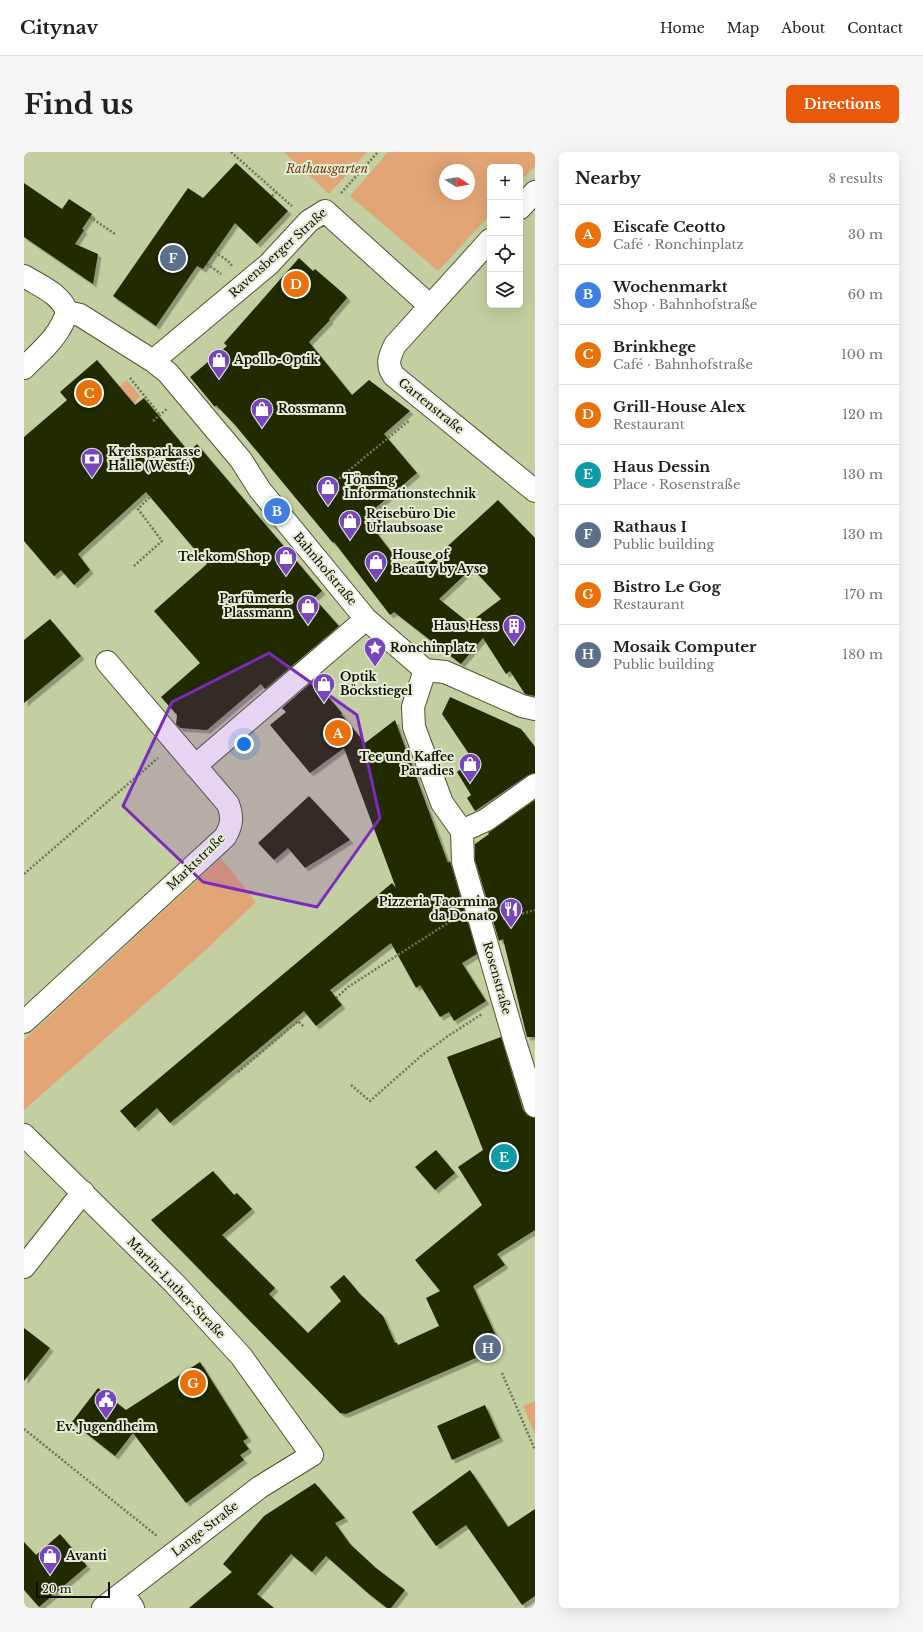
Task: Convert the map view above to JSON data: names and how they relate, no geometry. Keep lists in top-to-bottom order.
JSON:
{
  "streets": {
    "street": [
      "Ravensberger Straße",
      "Gartenstraße",
      "Bahnhofstraße",
      "Marktstraße",
      "Rosenstraße",
      "Martin-Luther-Straße",
      "Lange Straße"
    ]
  },
  "crossings": [
    ["Ravensberger Straße", "Bahnhofstraße"],
    ["Martin-Luther-Straße", "Lange Straße"]
  ],
  "parks": ["Rathausgarten"],
  "places": {
    "shop": [
      "Apollo-Optik",
      "Rossmann",
      "Tönsing Informationstechnik",
      "Reisebüro Die Urlaubsoase",
      "Telekom Shop",
      "House of Beauty by Ayse",
      "Parfümerie Plassmann",
      "Optik Böckstiegel",
      "Tee und Kaffee Paradies",
      "Avanti"
    ],
    "bank": ["Kreissparkasse Halle (Westf.)"],
    "building": ["Haus Hess"],
    "place": ["Ronchinplatz"],
    "restaurant": ["Pizzeria Taormina da Donato"],
    "public building": ["Ev. Jugendheim"]
  },
  "scale_bar": "20 m",
  "north": "right",
  "page": {
    "header": "Citynav",
    "nav": [
      "Home",
      "Map",
      "About",
      "Contact"
    ],
    "buttons": "Directions",
    "title": "Find us",
    "heading": ["Nearby", "8 results"],
    "map_buttons": ["+", "−"],
    "list": [
      {
        "mark": "A",
        "name": "Eiscafe Ceotto",
        "note": "Café · Ronchinplatz",
        "value": "30 m"
      },
      {
        "mark": "B",
        "name": "Wochenmarkt",
        "note": "Shop · Bahnhofstraße",
        "value": "60 m"
      },
      {
        "mark": "C",
        "name": "Brinkhege",
        "note": "Café · Bahnhofstraße",
        "value": "100 m"
      },
      {
        "mark": "D",
        "name": "Grill-House Alex",
        "note": "Restaurant",
        "value": "120 m"
      },
      {
        "mark": "E",
        "name": "Haus Dessin",
        "note": "Place · Rosenstraße",
        "value": "130 m"
      },
      {
        "mark": "F",
        "name": "Rathaus I",
        "note": "Public building",
        "value": "130 m"
      },
      {
        "mark": "G",
        "name": "Bistro Le Gog",
        "note": "Restaurant",
        "value": "170 m"
      },
      {
        "mark": "H",
        "name": "Mosaik Computer",
        "note": "Public building",
        "value": "180 m"
      }
    ],
    "pins": [
      "F",
      "D",
      "C",
      "B",
      "A",
      "E",
      "H",
      "G"
    ],
    "scale": "20 m"
  }
}
